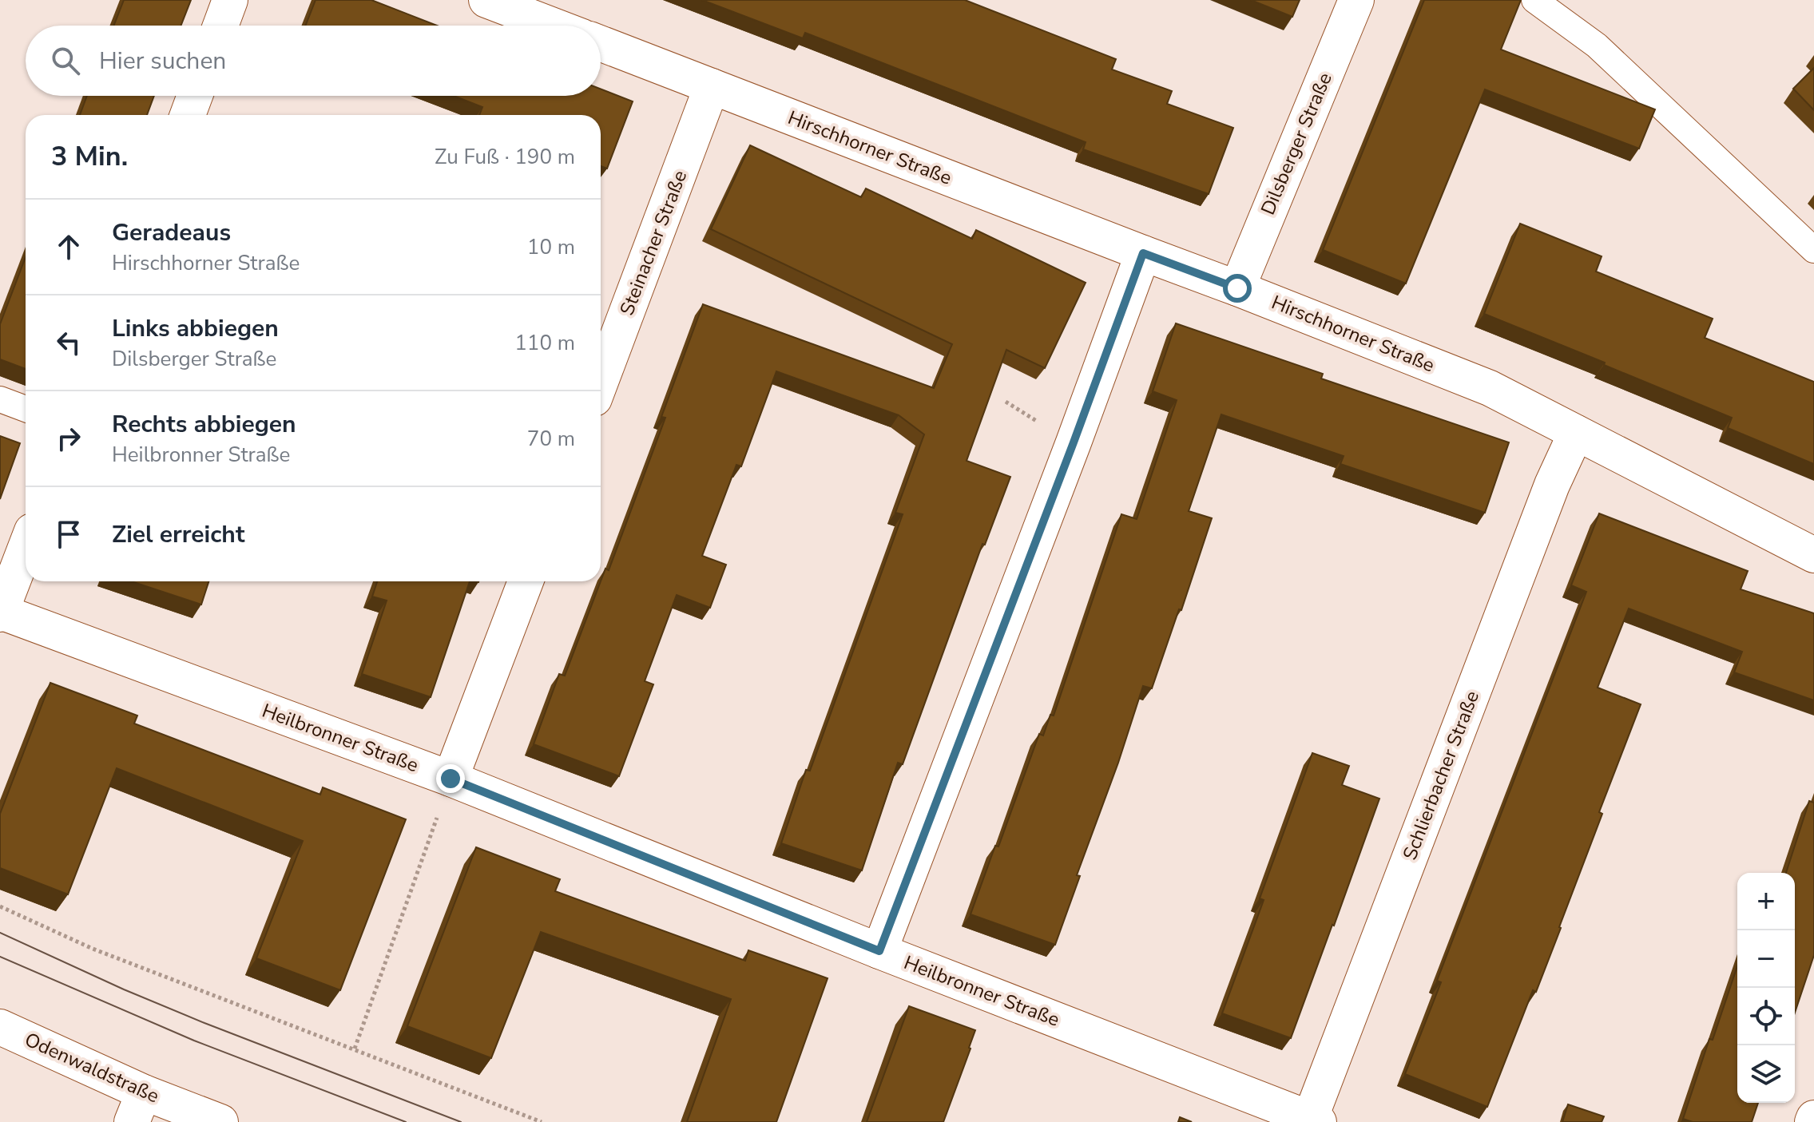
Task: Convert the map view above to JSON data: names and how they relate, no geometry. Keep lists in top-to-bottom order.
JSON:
{
  "streets": {
    "street": [
      "Dilsberger Straße",
      "Hirschhorner Straße",
      "Steinacher Straße",
      "Heilbronner Straße",
      "Schlierbacher Straße",
      "Odenwaldstraße"
    ]
  },
  "crossings": [
    ["Dilsberger Straße", "Hirschhorner Straße"],
    ["Hirschhorner Straße", "Steinacher Straße"],
    ["Hirschhorner Straße", "Schlierbacher Straße"],
    ["Heilbronner Straße", "Schlierbacher Straße"]
  ],
  "page": {
    "search": "Hier suchen",
    "heading": ["3 Min.", "Zu Fuß · 190 m"],
    "list": [
      ["Geradeaus", "Hirschhorner Straße", "10 m"],
      ["Links abbiegen", "Dilsberger Straße", "110 m"],
      ["Rechts abbiegen", "Heilbronner Straße", "70 m"],
      "Ziel erreicht"
    ],
    "map_buttons": ["+", "−"]
  }
}
